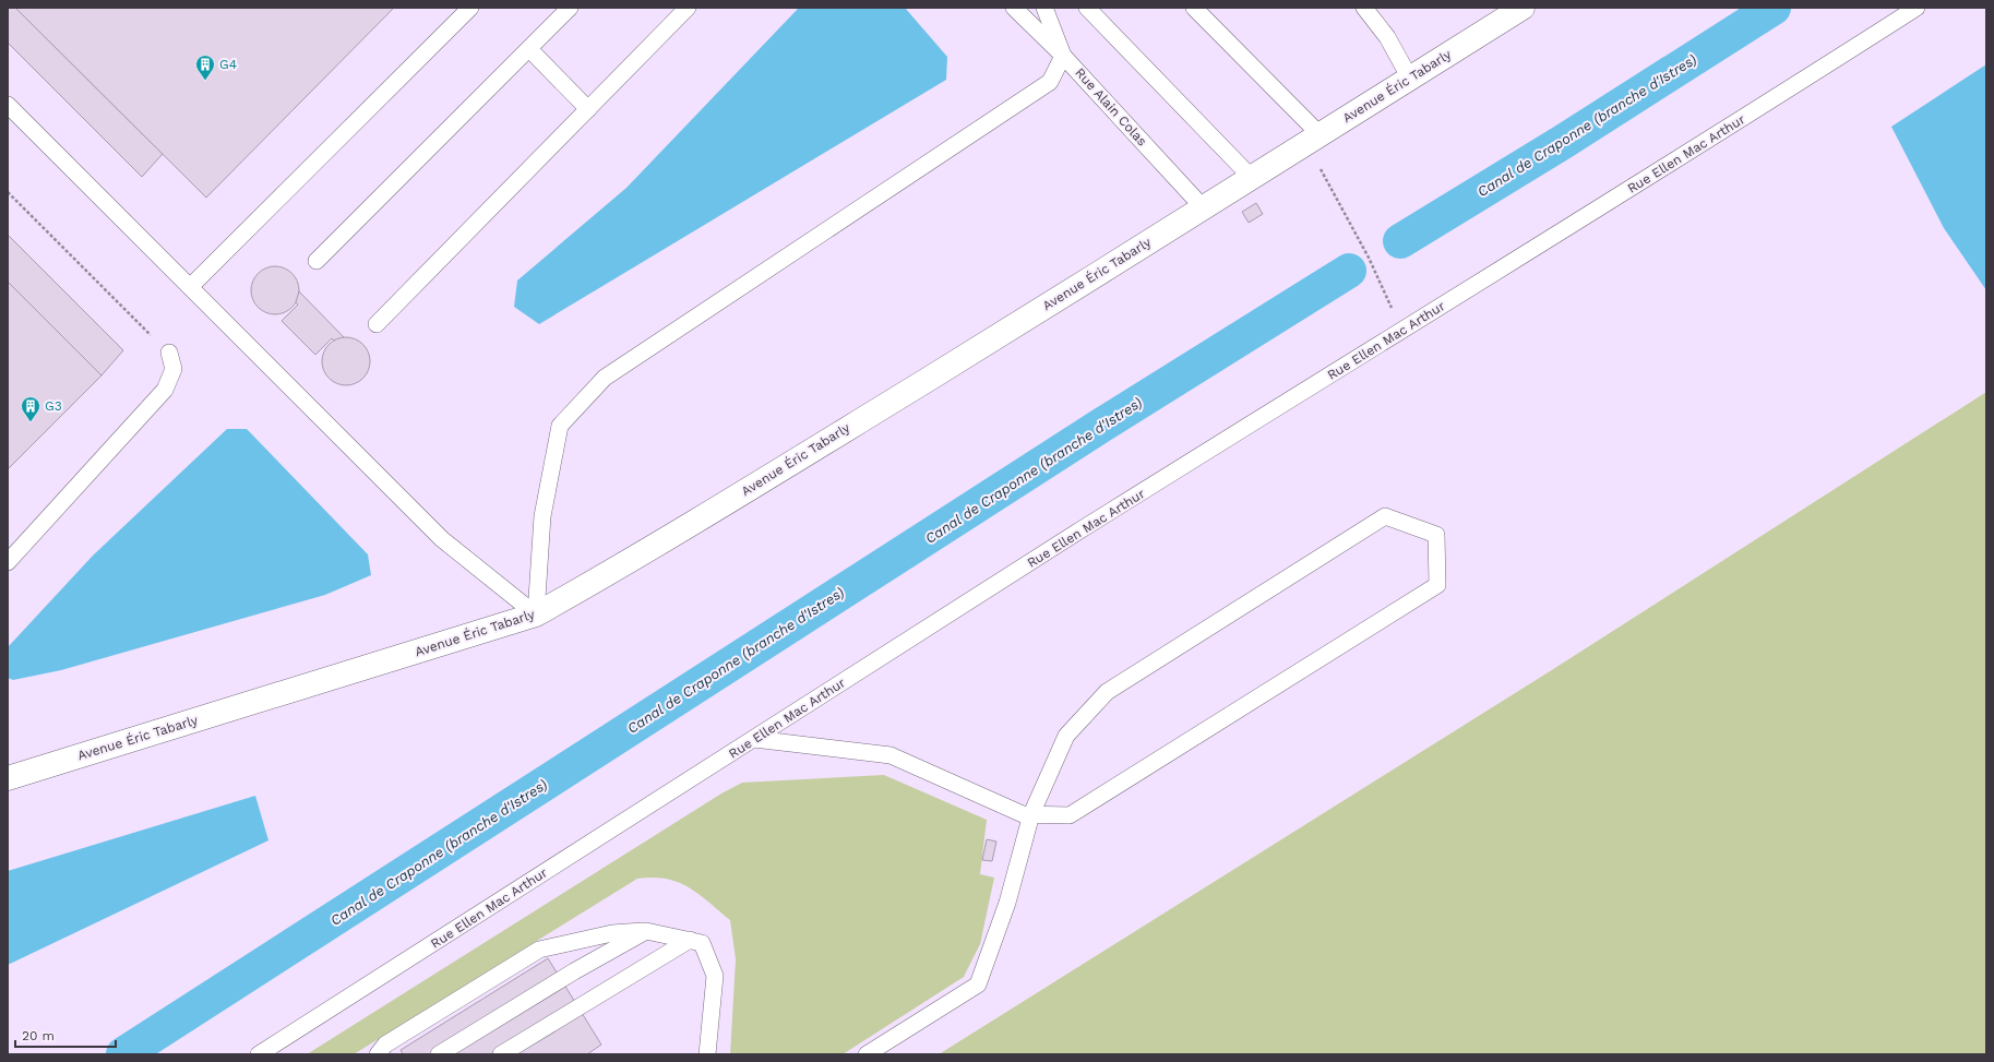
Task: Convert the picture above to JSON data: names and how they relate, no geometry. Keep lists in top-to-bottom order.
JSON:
{
  "streets": {
    "street": ["Avenue Éric Tabarly"],
    "lane": ["Rue Alain Colas", "Rue Ellen Mac Arthur"]
  },
  "crossings": [
    ["Avenue Éric Tabarly", "Rue Alain Colas"]
  ],
  "water": ["Canal de Craponne (branche d'Istres)"],
  "places": {
    "building": ["G4", "G3"]
  },
  "scale_bar": "20 m"
}
